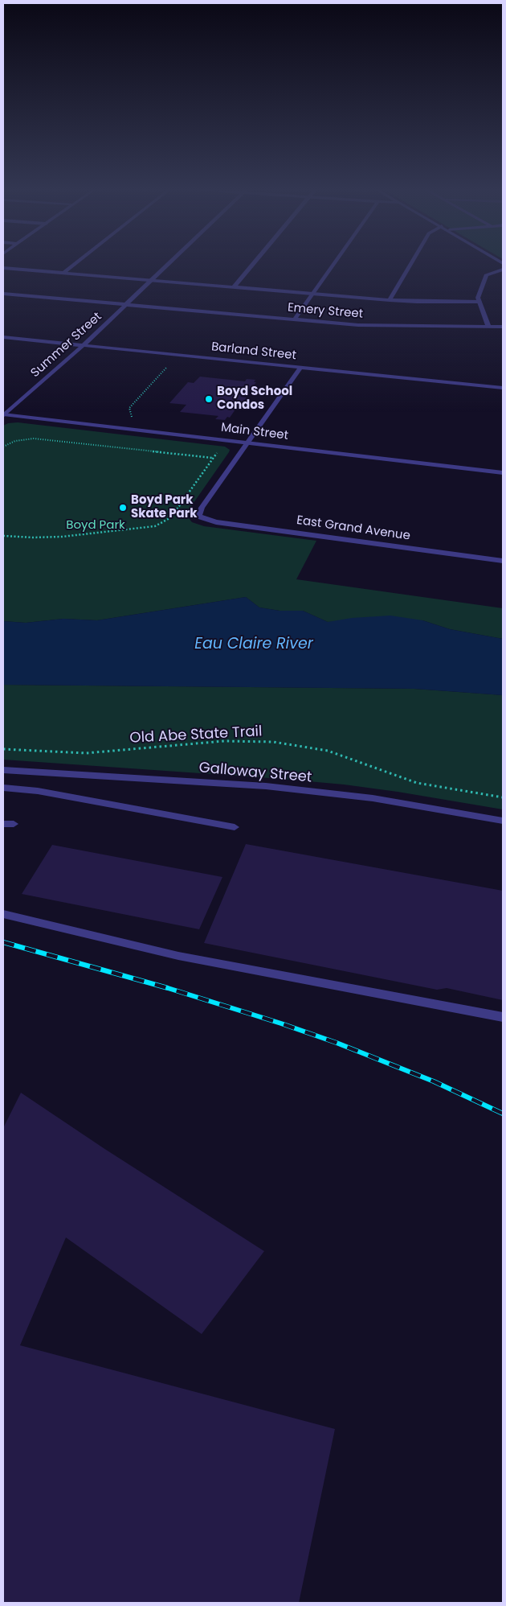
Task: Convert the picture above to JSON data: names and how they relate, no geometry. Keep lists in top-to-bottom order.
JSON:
{
  "streets": {
    "street": [
      "Emery Street",
      "Summer Street",
      "Barland Street",
      "Main Street",
      "East Grand Avenue",
      "Galloway Street"
    ],
    "path": ["Old Abe State Trail"]
  },
  "crossings": [
    ["Emery Street", "Summer Street"],
    ["Summer Street", "Barland Street"],
    ["Summer Street", "Main Street"],
    ["Main Street", "East Grand Avenue"]
  ],
  "water": ["Eau Claire River"],
  "parks": ["Boyd Park"],
  "places": ["Boyd School Condos", "Boyd Park Skate Park"]
}
